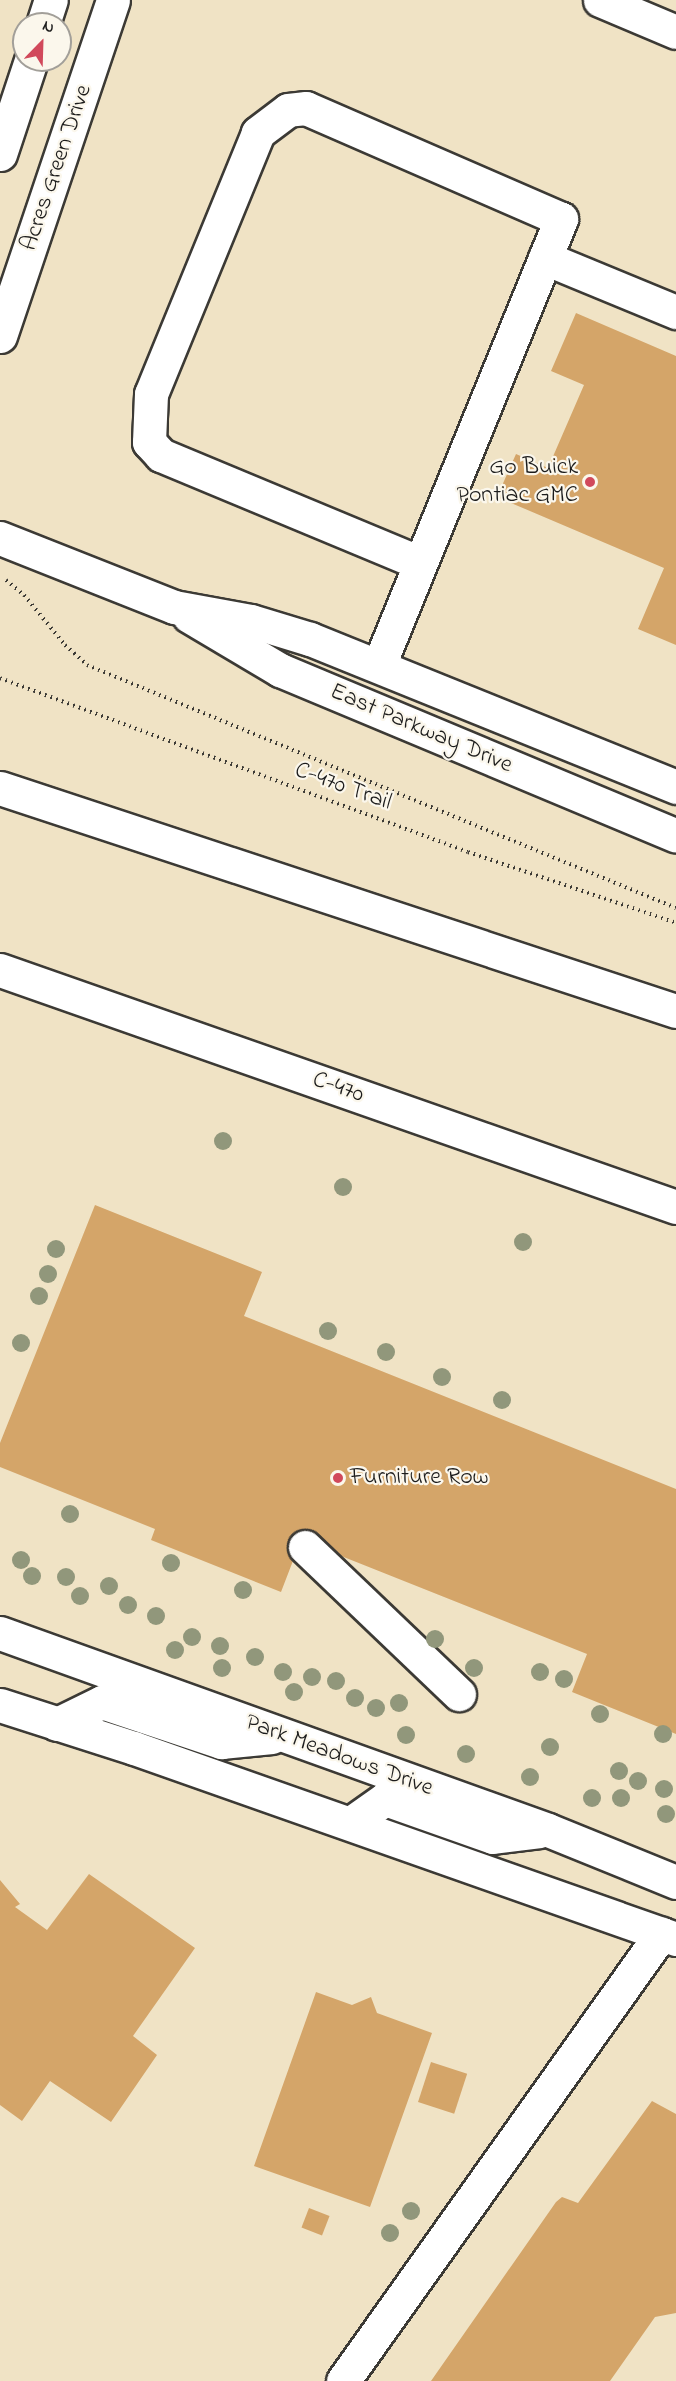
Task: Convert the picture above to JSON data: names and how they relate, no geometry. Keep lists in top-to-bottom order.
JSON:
{
  "streets": {
    "main road": [
      "Acres Green Drive",
      "East Parkway Drive",
      "C-470",
      "Park Meadows Drive"
    ],
    "path": ["C-470 Trail"]
  },
  "places": ["Go Buick Pontiac GMC", "Furniture Row"],
  "north": "top right"
}
